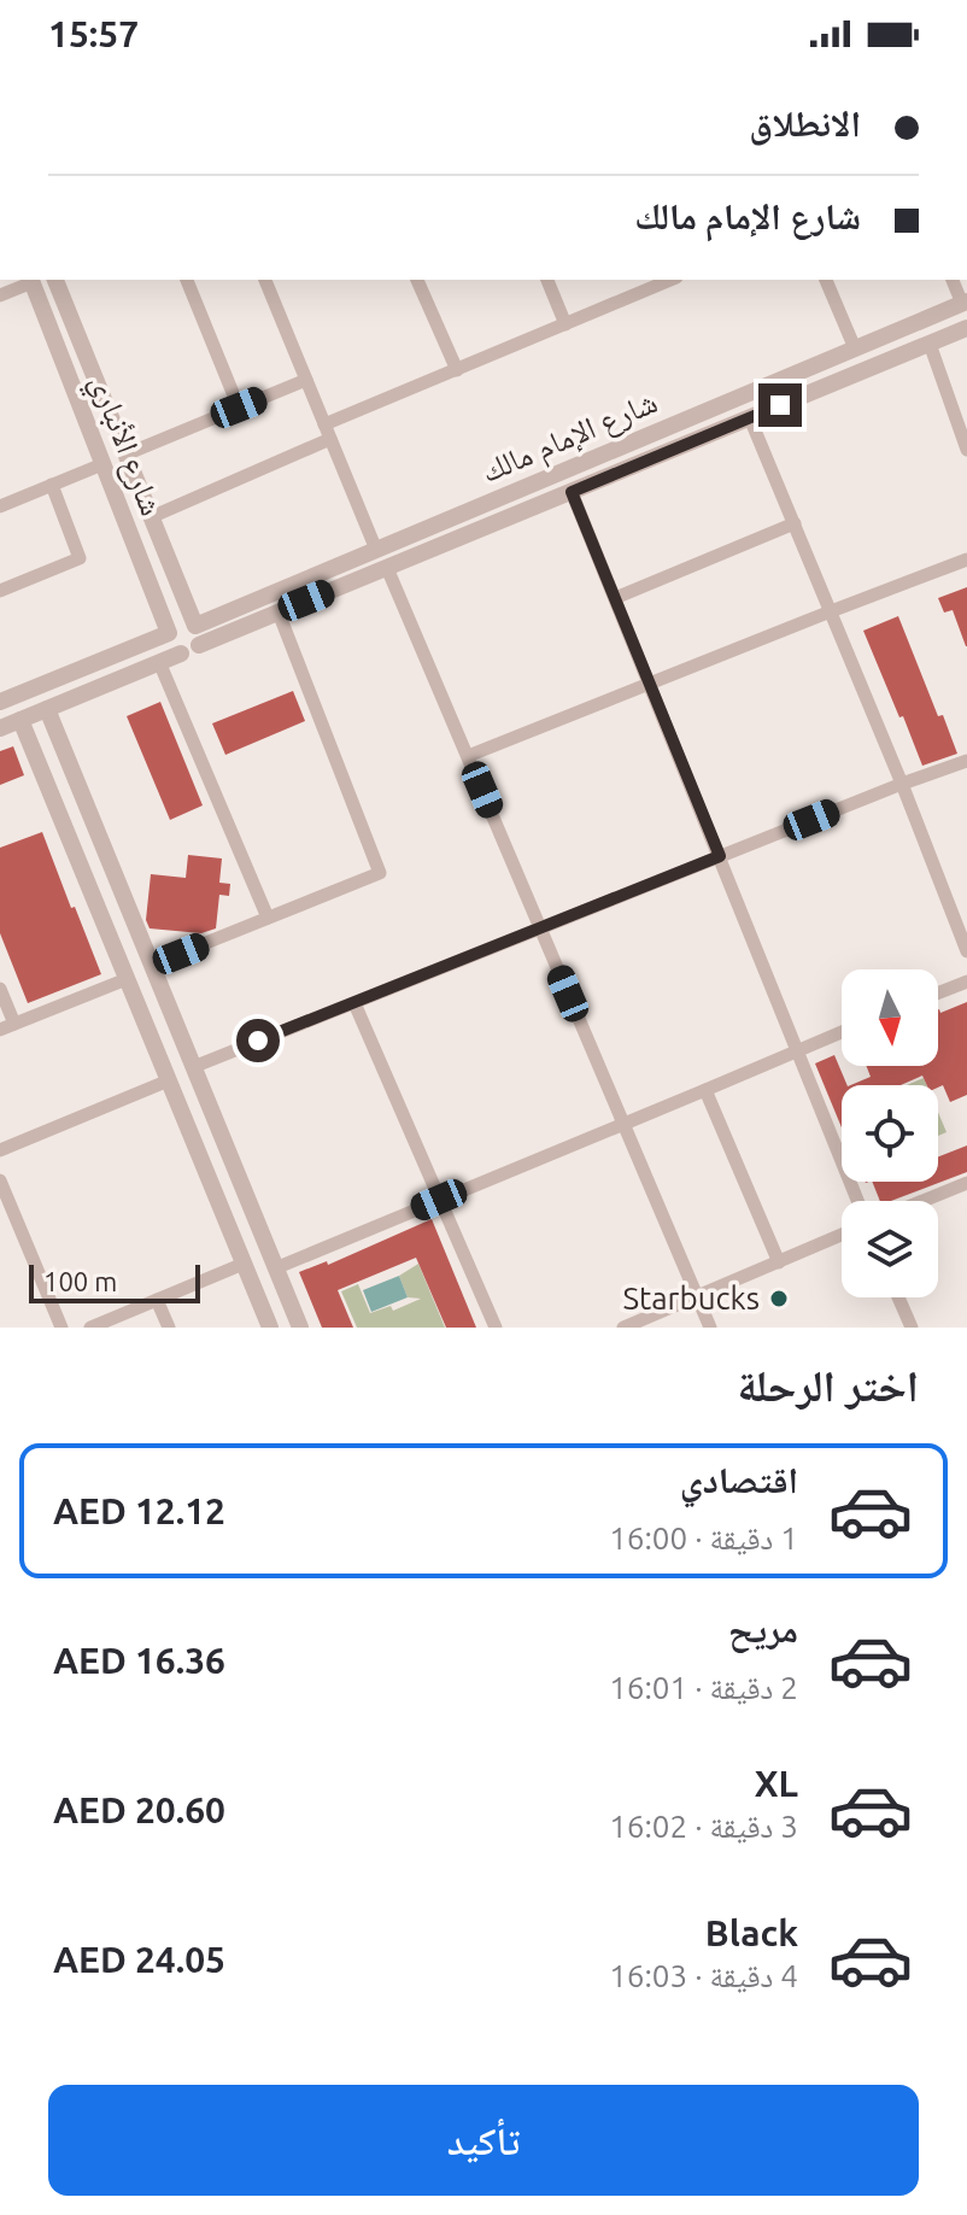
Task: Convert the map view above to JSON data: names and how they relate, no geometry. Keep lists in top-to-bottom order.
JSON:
{
  "streets": {
    "street": ["شارع الإمام مالك", "شارع الأنباري"]
  },
  "crossings": [
    ["شارع الإمام مالك", "شارع الأنباري"]
  ],
  "places": ["Starbucks"],
  "scale_bar": "100 m",
  "north": "bottom",
  "page": {
    "status": "15:57",
    "banner": ["الانطلاق", "شارع الإمام مالك"],
    "scale": "100 m",
    "heading": "اختر الرحلة",
    "list": [
      {
        "name": "اقتصادي",
        "note": "1 دقيقة · 16:00",
        "value": "AED 12.12"
      },
      {
        "name": "مريح",
        "note": "2 دقيقة · 16:01",
        "value": "AED 16.36"
      },
      {
        "name": "XL",
        "note": "3 دقيقة · 16:02",
        "value": "AED 20.60"
      },
      {
        "name": "Black",
        "note": "4 دقيقة · 16:03",
        "value": "AED 24.05"
      }
    ],
    "buttons": "تأكيد"
  }
}
